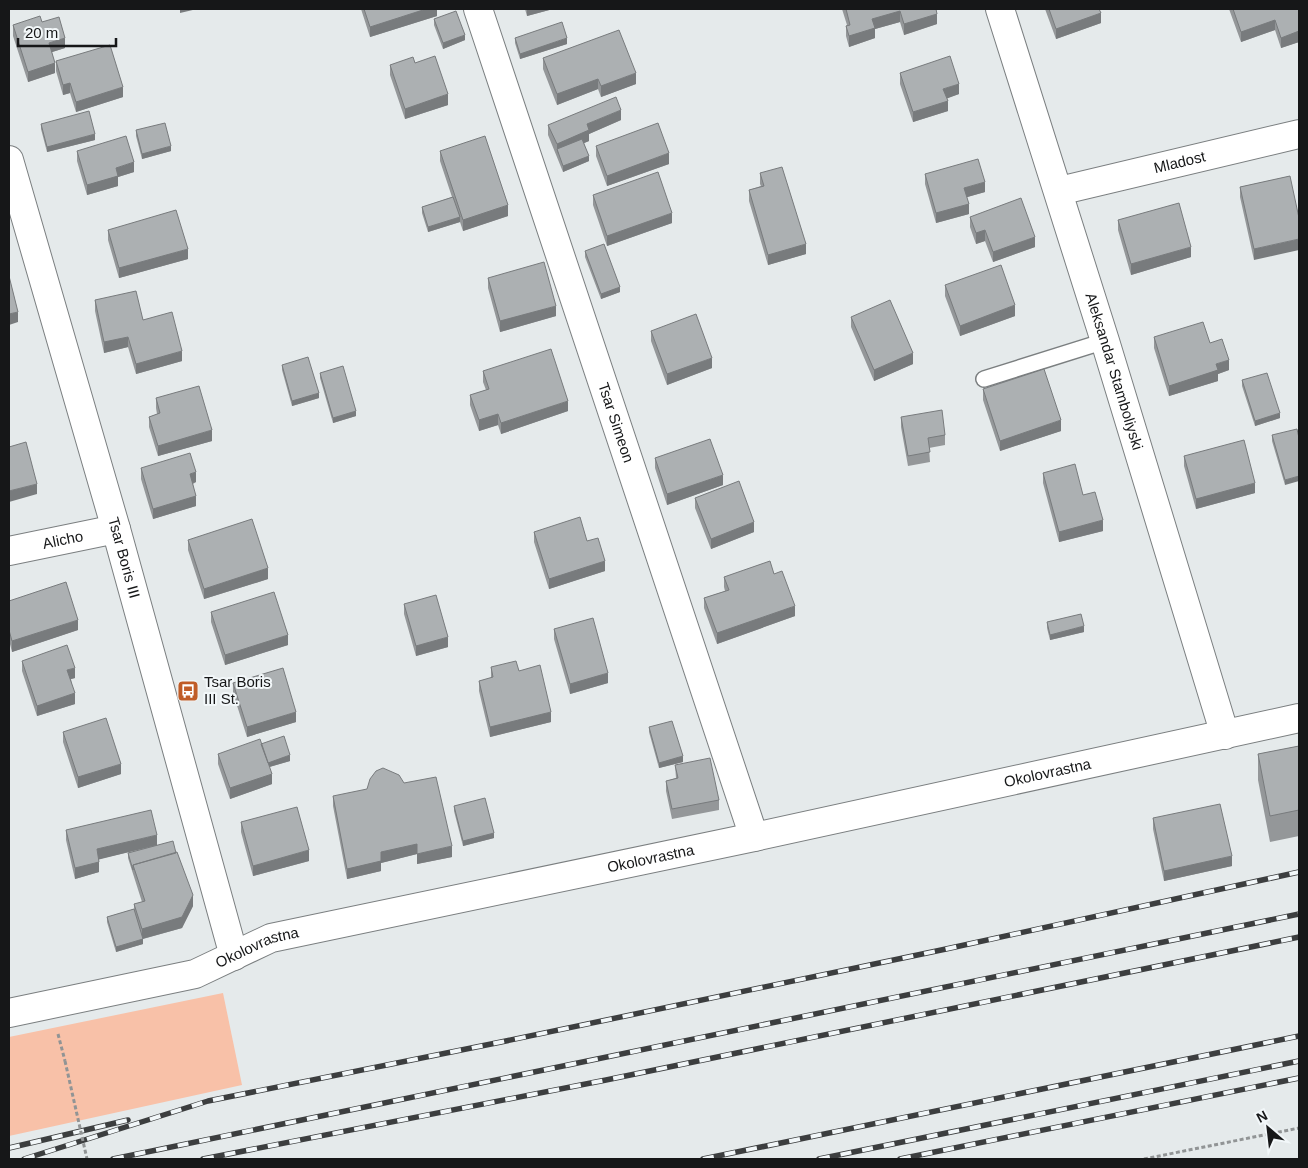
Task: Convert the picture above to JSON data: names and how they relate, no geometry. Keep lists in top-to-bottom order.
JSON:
{
  "streets": {
    "street": [
      "Mladost",
      "Aleksandar Stamboliyski",
      "Tsar Simeon",
      "Alicho",
      "Tsar Boris III",
      "Okolovrastna"
    ]
  },
  "crossings": [
    ["Mladost", "Aleksandar Stamboliyski"],
    ["Aleksandar Stamboliyski", "Okolovrastna"],
    ["Tsar Simeon", "Okolovrastna"],
    ["Alicho", "Tsar Boris III"],
    ["Tsar Boris III", "Okolovrastna"]
  ],
  "places": {
    "bus stop": ["Tsar Boris III St."]
  },
  "scale_bar": "20 m",
  "north": "top left"
}
